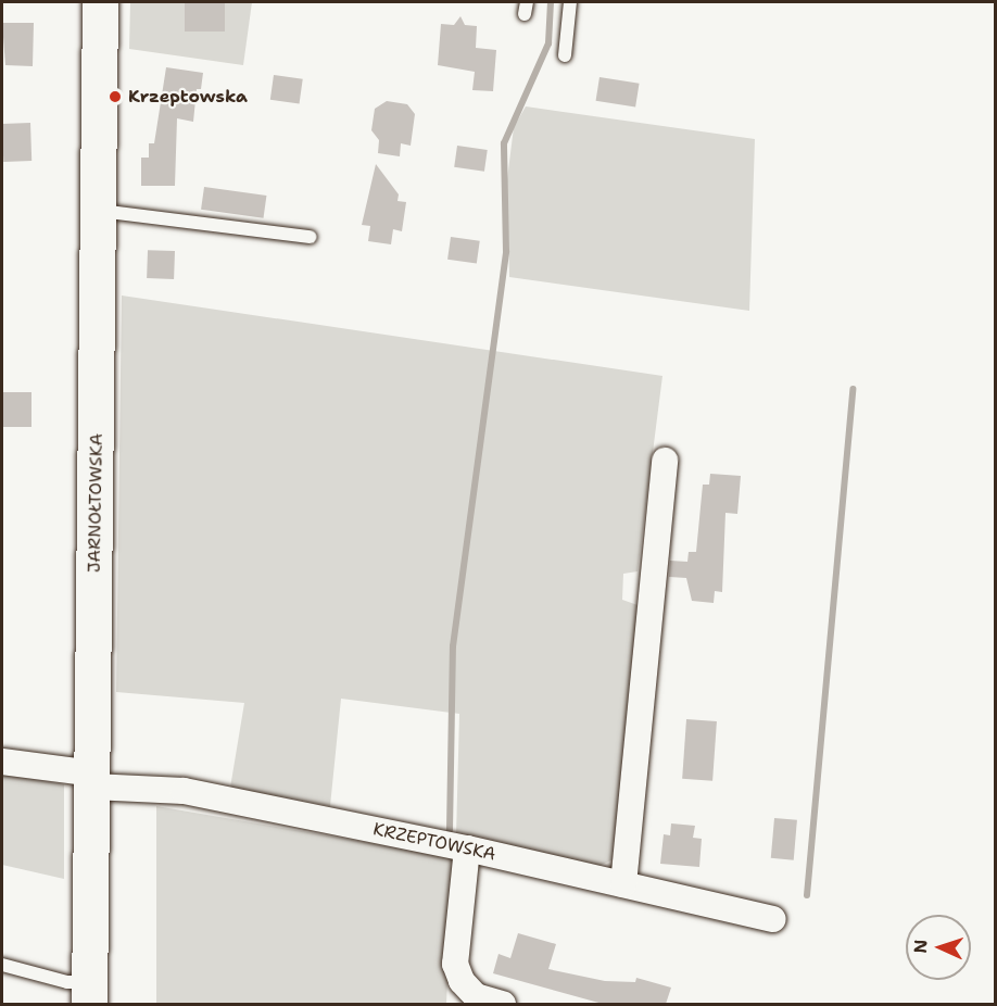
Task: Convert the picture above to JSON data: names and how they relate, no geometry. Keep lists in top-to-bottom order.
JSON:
{
  "streets": {
    "street": ["JARNOŁTOWSKA", "KRZEPTOWSKA"]
  },
  "crossings": [
    ["JARNOŁTOWSKA", "KRZEPTOWSKA"]
  ],
  "places": ["Krzeptowska"],
  "north": "left"
}
